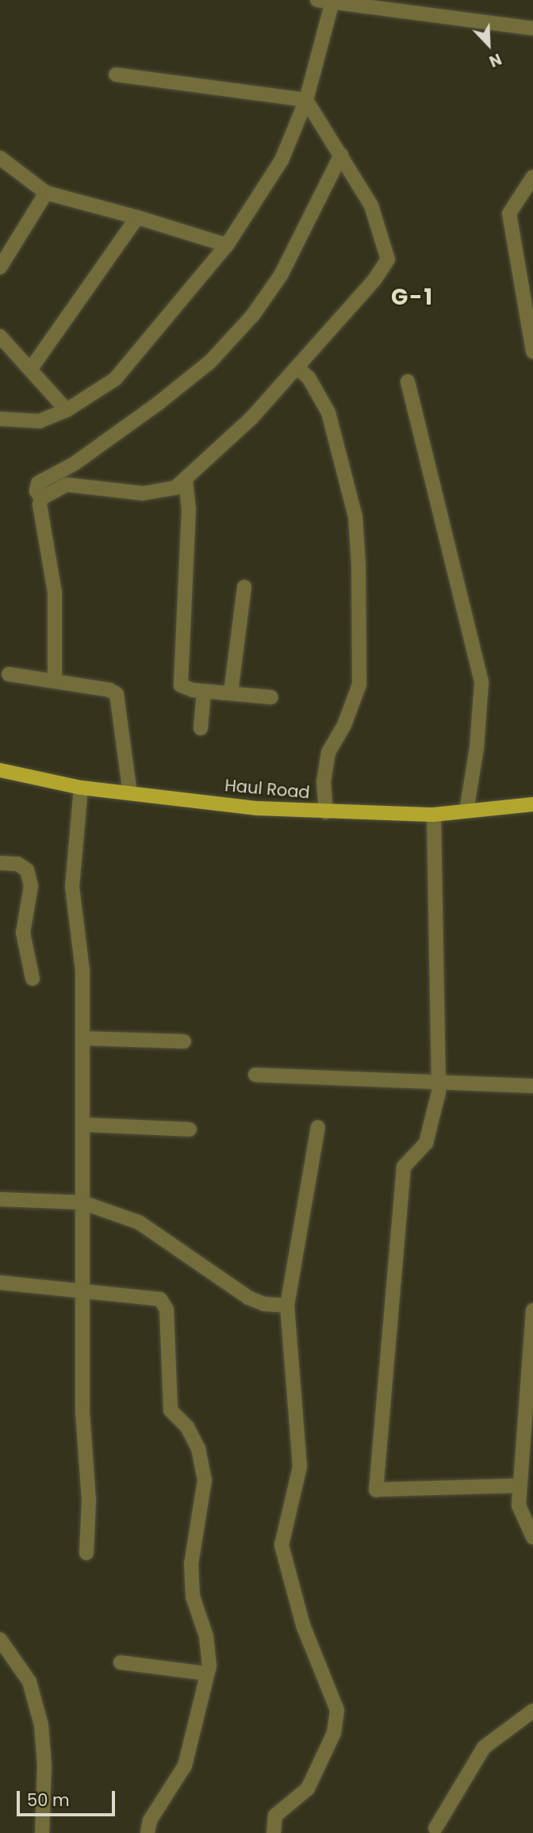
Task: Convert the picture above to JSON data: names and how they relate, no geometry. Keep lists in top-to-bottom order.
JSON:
{
  "streets": {
    "main road": ["Haul Road"]
  },
  "districts": ["G-1"],
  "scale_bar": "50 m",
  "north": "bottom right"
}
